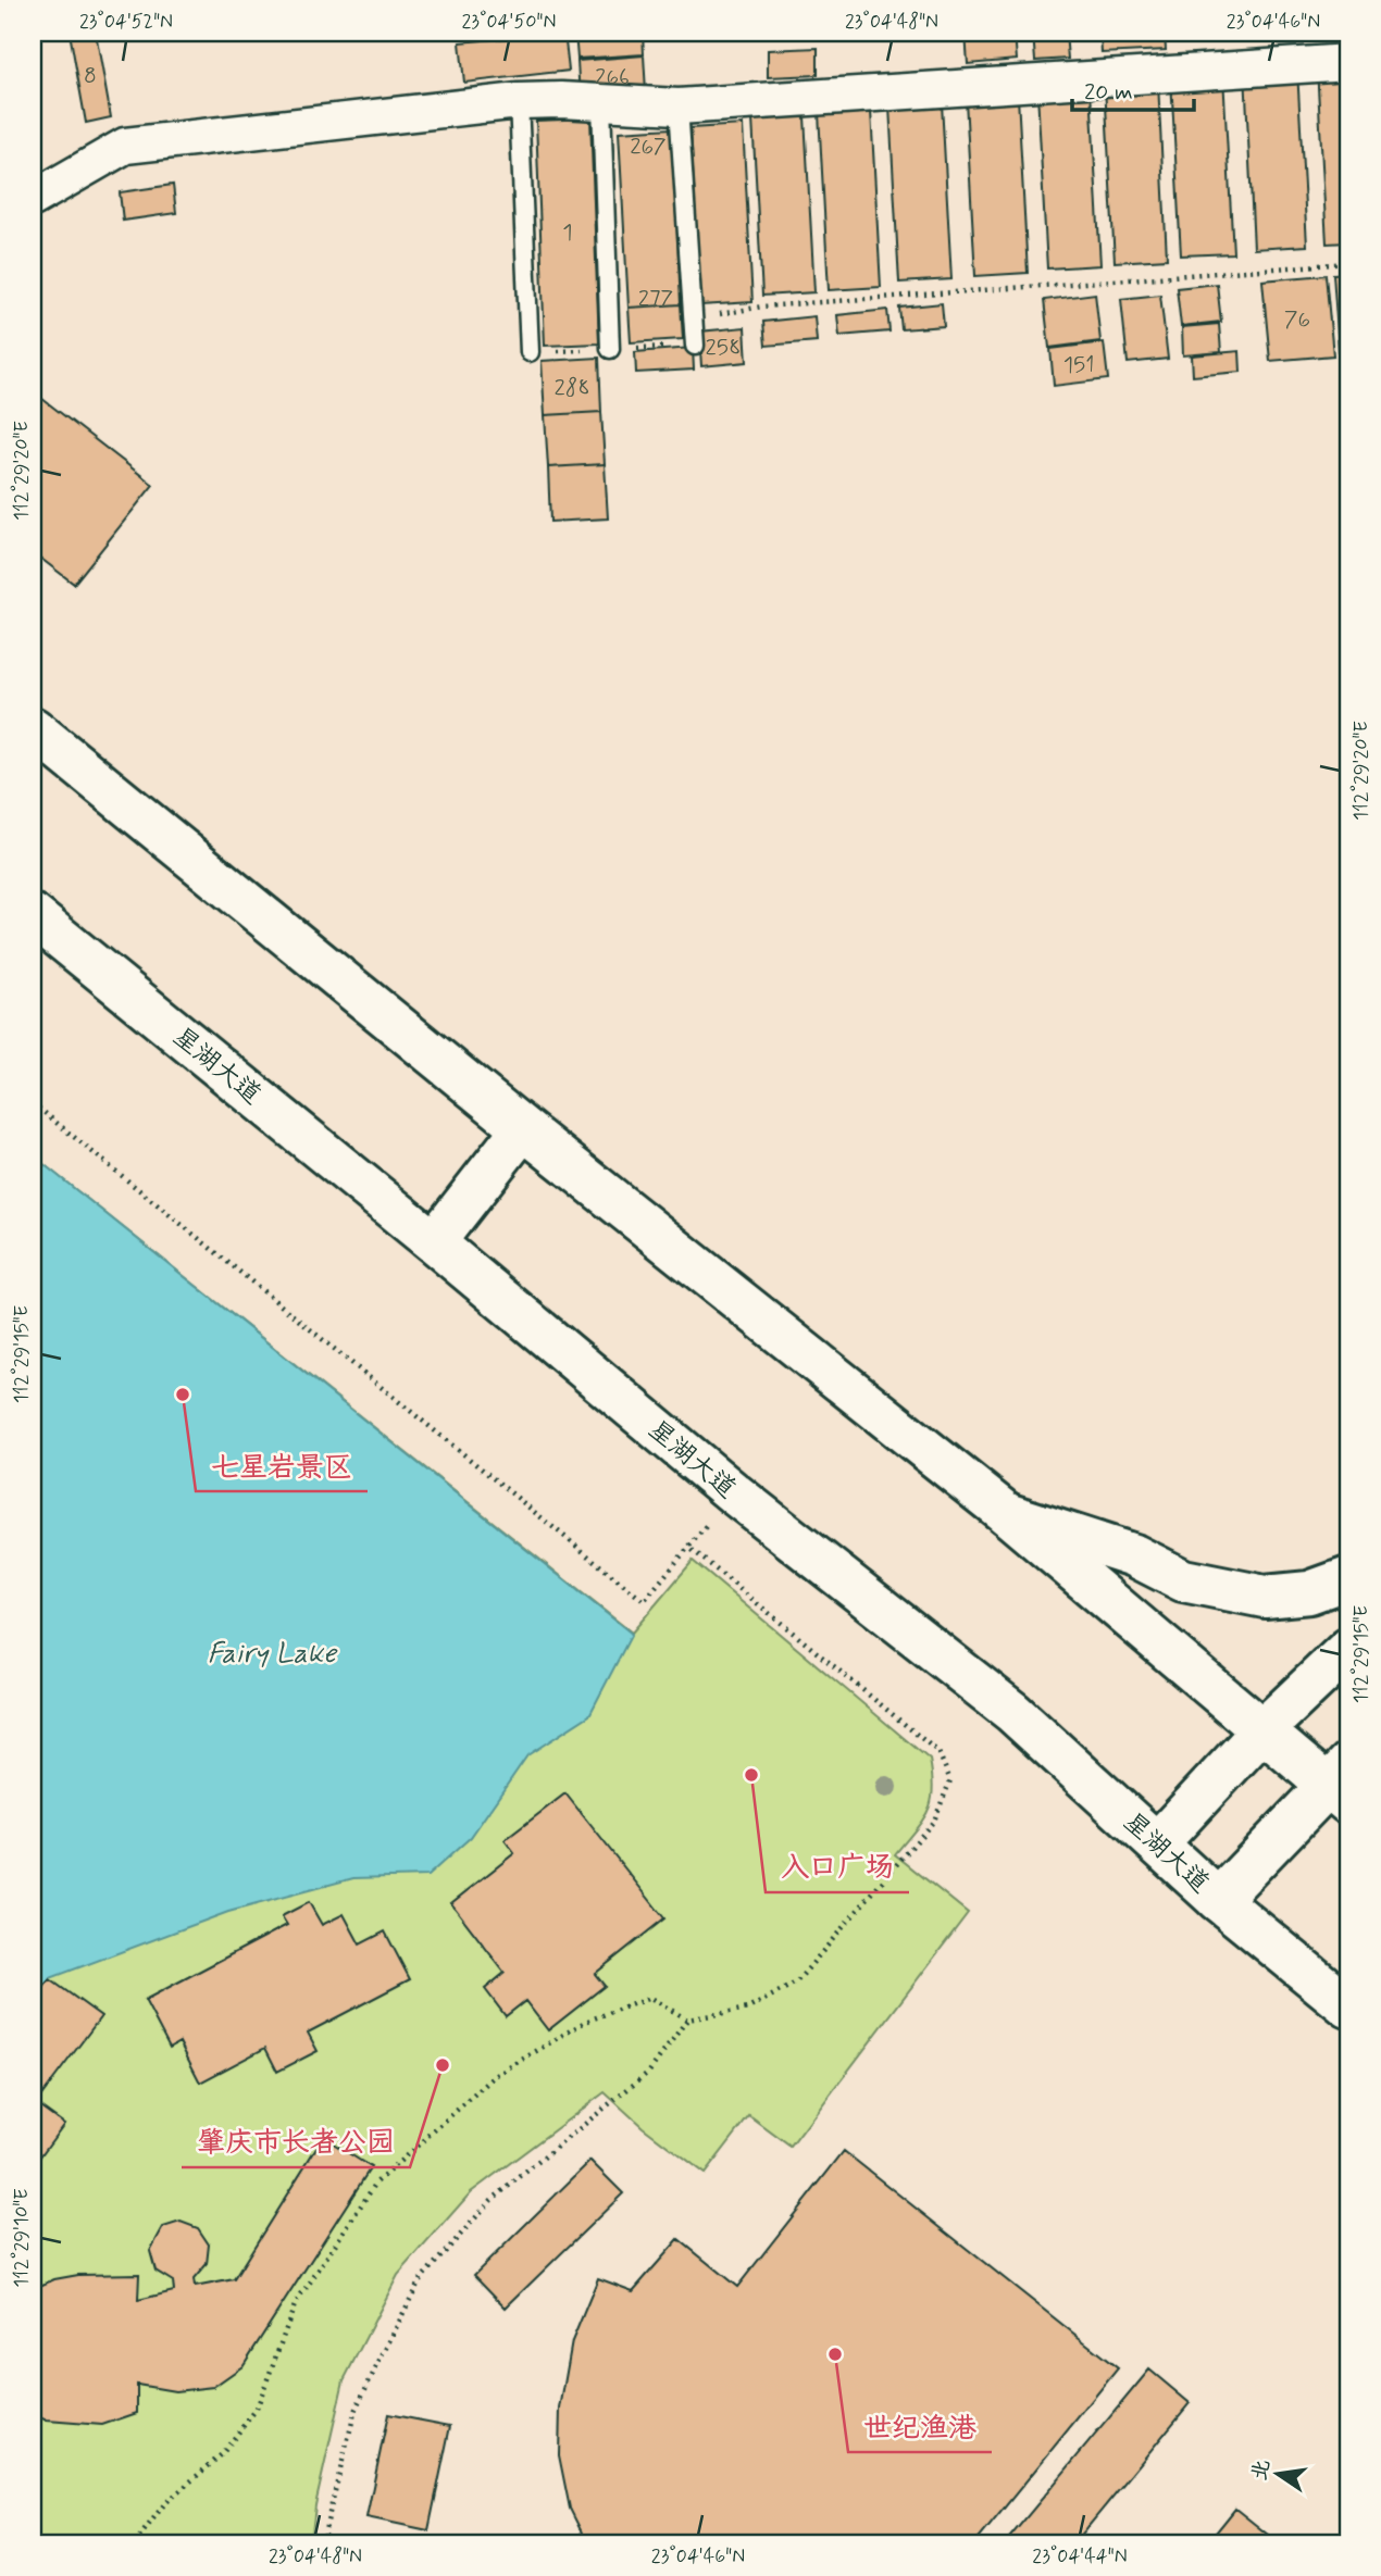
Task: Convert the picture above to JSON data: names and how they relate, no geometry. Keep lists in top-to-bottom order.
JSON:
{
  "streets": {
    "main road": ["星湖大道"]
  },
  "water": ["Fairy Lake"],
  "places": [
    "七星岩景区",
    "入口广场",
    "肇庆市长者公园",
    "世纪渔港"
  ],
  "house_numbers": [
    "8",
    "266",
    "267",
    "1",
    "277",
    "76",
    "258",
    "151",
    "288"
  ],
  "scale_bar": "20 m",
  "north": "left",
  "coordinates": [
    "23°04'52\"N",
    "23°04'50\"N",
    "23°04'48\"N",
    "23°04'46\"N",
    "112°29'20\"E",
    "112°29'15\"E",
    "112°29'10\"E",
    "23°04'44\"N"
  ]
}
